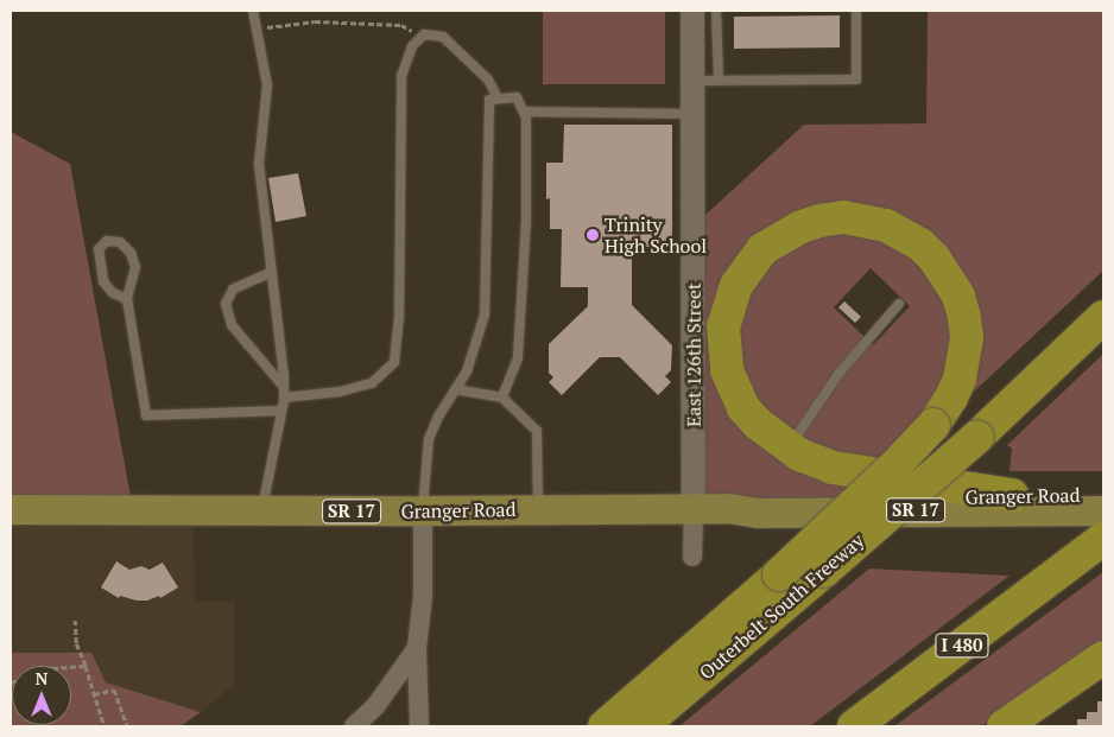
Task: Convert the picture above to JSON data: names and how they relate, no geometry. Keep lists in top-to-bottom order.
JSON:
{
  "streets": {
    "highway": ["Outerbelt South Freeway", "I 480"],
    "main road": ["Granger Road", "SR 17"],
    "street": ["East 126th Street"]
  },
  "crossings": [
    ["East 126th Street", "Granger Road"]
  ],
  "places": ["Trinity High School"],
  "north": "top"
}
